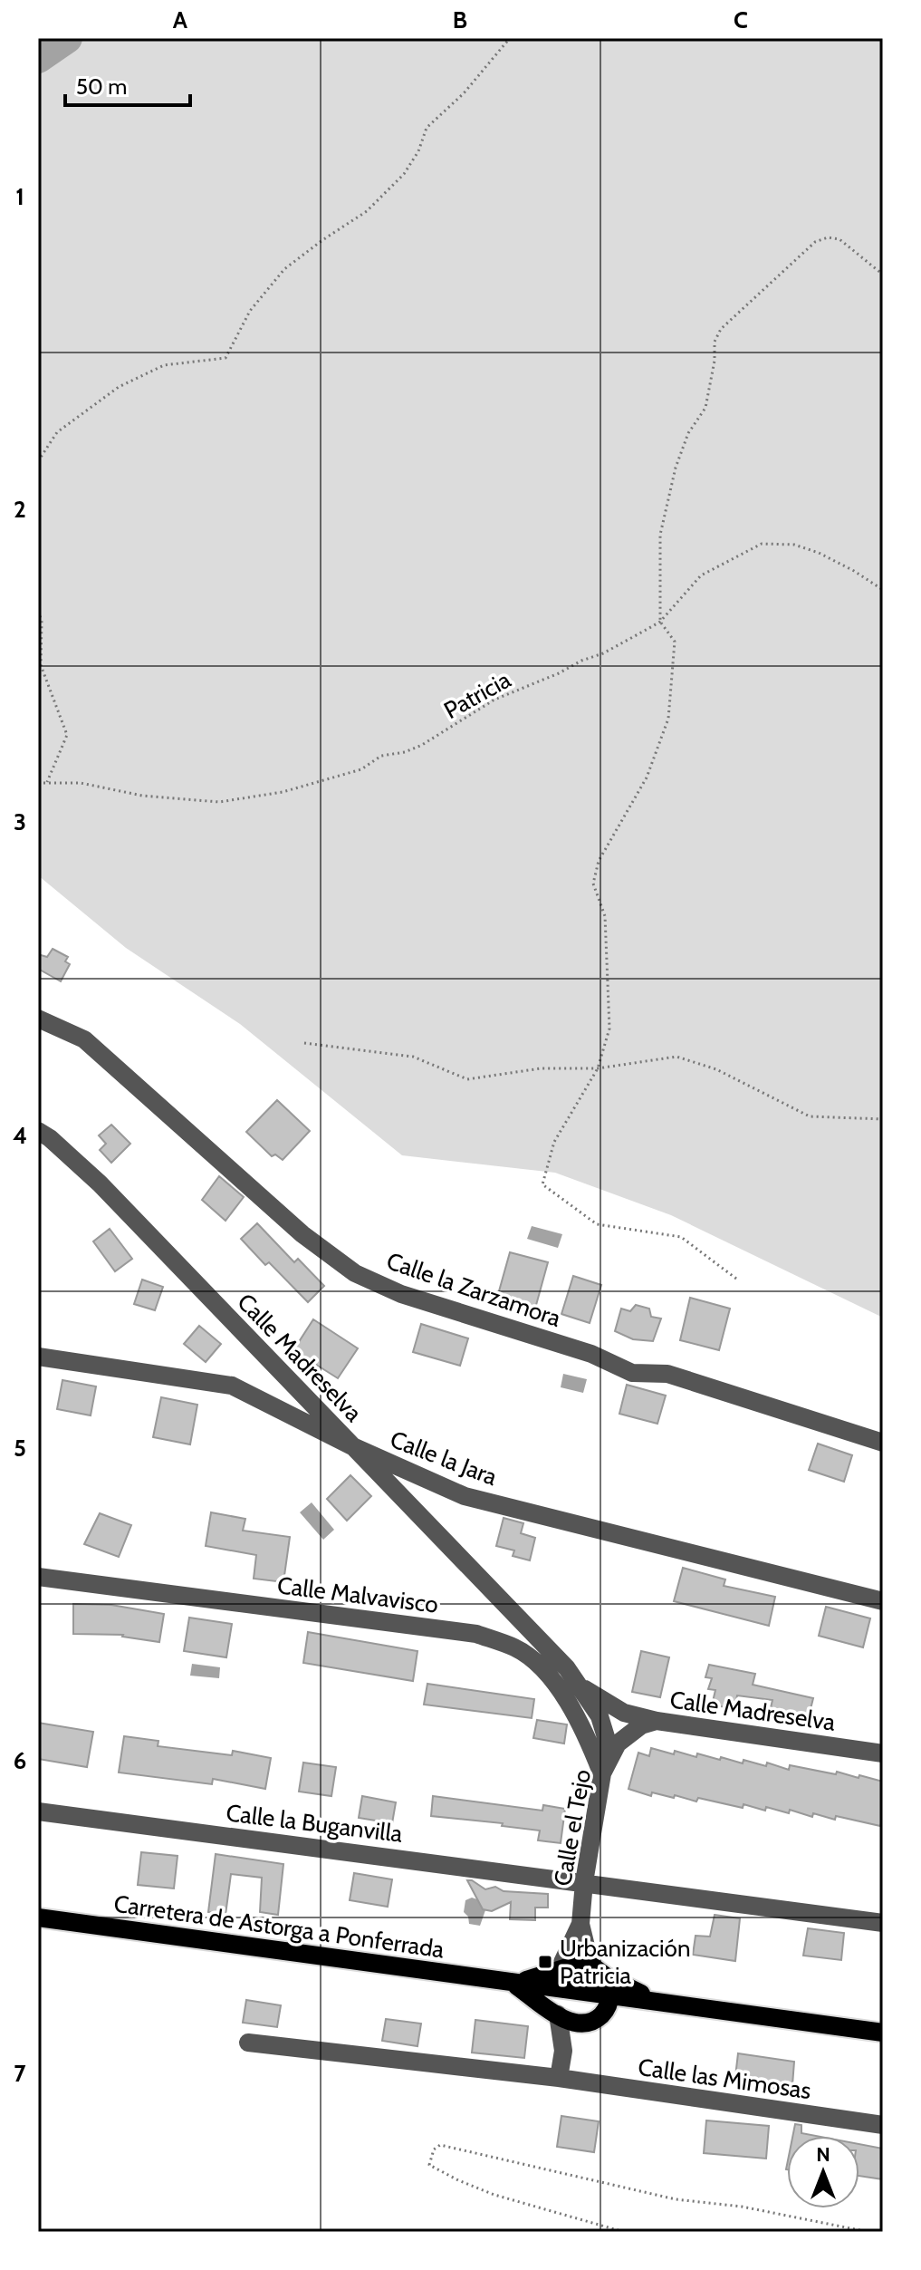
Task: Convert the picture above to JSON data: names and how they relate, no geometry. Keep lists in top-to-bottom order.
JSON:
{
  "streets": {
    "main road": ["Carretera de Astorga a Ponferrada"],
    "street": [
      "Calle la Zarzamora",
      "Calle Madreselva",
      "Calle la Jara",
      "Calle Malvavisco",
      "Calle la Buganvilla",
      "Calle el Tejo",
      "Calle las Mimosas"
    ],
    "path": ["Patricia"]
  },
  "crossings": [
    ["Calle Madreselva", "Calle la Jara"],
    ["Calle Madreselva", "Calle Malvavisco"],
    ["Calle Madreselva", "Calle el Tejo"],
    ["Calle Malvavisco", "Calle el Tejo"],
    ["Calle la Buganvilla", "Calle el Tejo"]
  ],
  "places": {
    "transit": ["Urbanización Patricia"]
  },
  "scale_bar": "50 m",
  "north": "top",
  "grid": {
    "columns": ["A", "B", "C"],
    "rows": [
      "1",
      "2",
      "3",
      "4",
      "5",
      "6",
      "7"
    ]
  }
}
